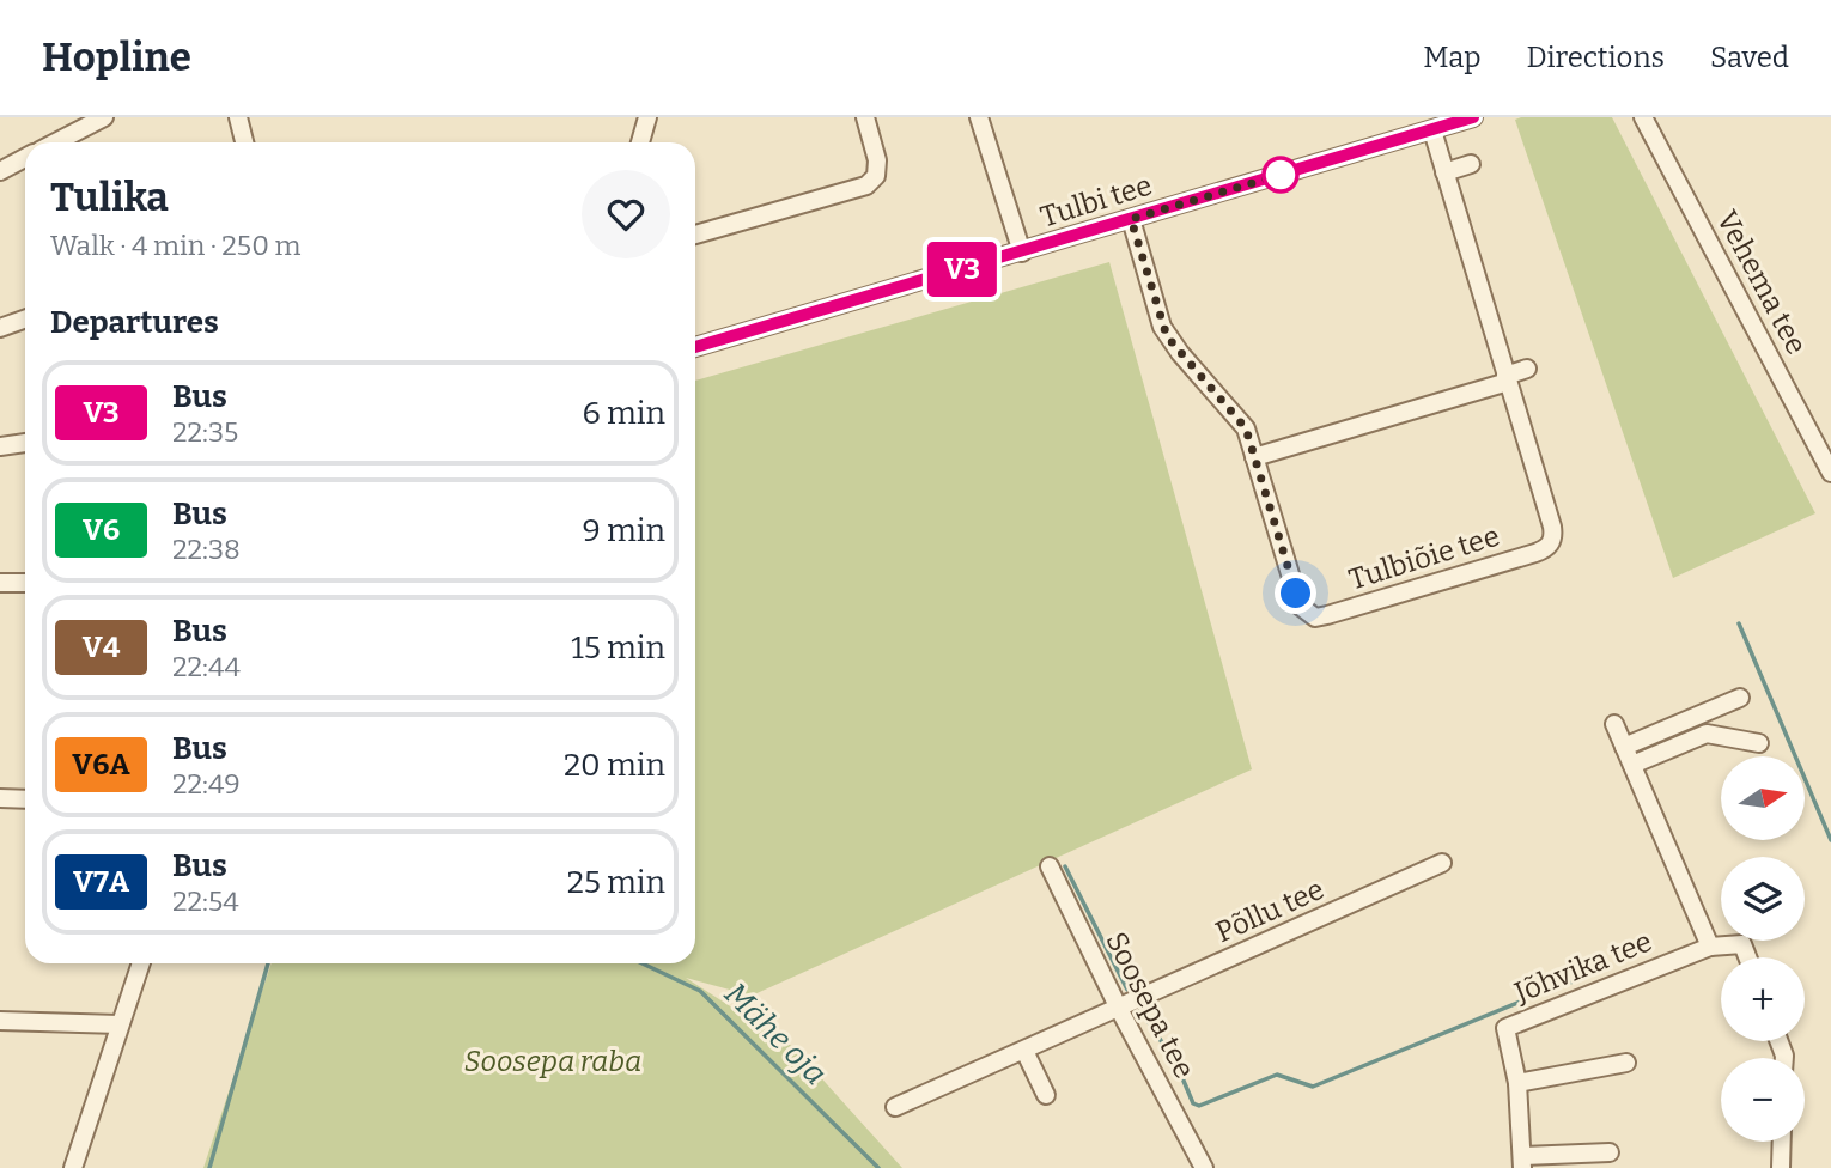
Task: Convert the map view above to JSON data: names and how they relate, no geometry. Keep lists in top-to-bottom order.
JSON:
{
  "streets": {
    "street": [
      "Tulbi tee",
      "Vehema tee",
      "Tulbiõie tee",
      "Põllu tee",
      "Jõhvika tee",
      "Soosepa tee"
    ]
  },
  "crossings": [
    ["Tulbi tee", "Tulbiõie tee"],
    ["Põllu tee", "Soosepa tee"]
  ],
  "water": ["Mähe oja"],
  "parks": ["Soosepa raba"],
  "lines": ["bus line V3"],
  "north": "right",
  "page": {
    "header": "Hopline",
    "nav": ["Map", "Directions", "Saved"],
    "on_map": "V3",
    "heading": [
      ["Tulika", "Walk · 4 min · 250 m"],
      "Departures"
    ],
    "list": [
      {
        "mark": "V3",
        "name": "Bus",
        "note": "22:35",
        "value": "6 min"
      },
      {
        "mark": "V6",
        "name": "Bus",
        "note": "22:38",
        "value": "9 min"
      },
      {
        "mark": "V4",
        "name": "Bus",
        "note": "22:44",
        "value": "15 min"
      },
      {
        "mark": "V6A",
        "name": "Bus",
        "note": "22:49",
        "value": "20 min"
      },
      {
        "mark": "V7A",
        "name": "Bus",
        "note": "22:54",
        "value": "25 min"
      }
    ],
    "map_buttons": ["+", "−"]
  }
}
